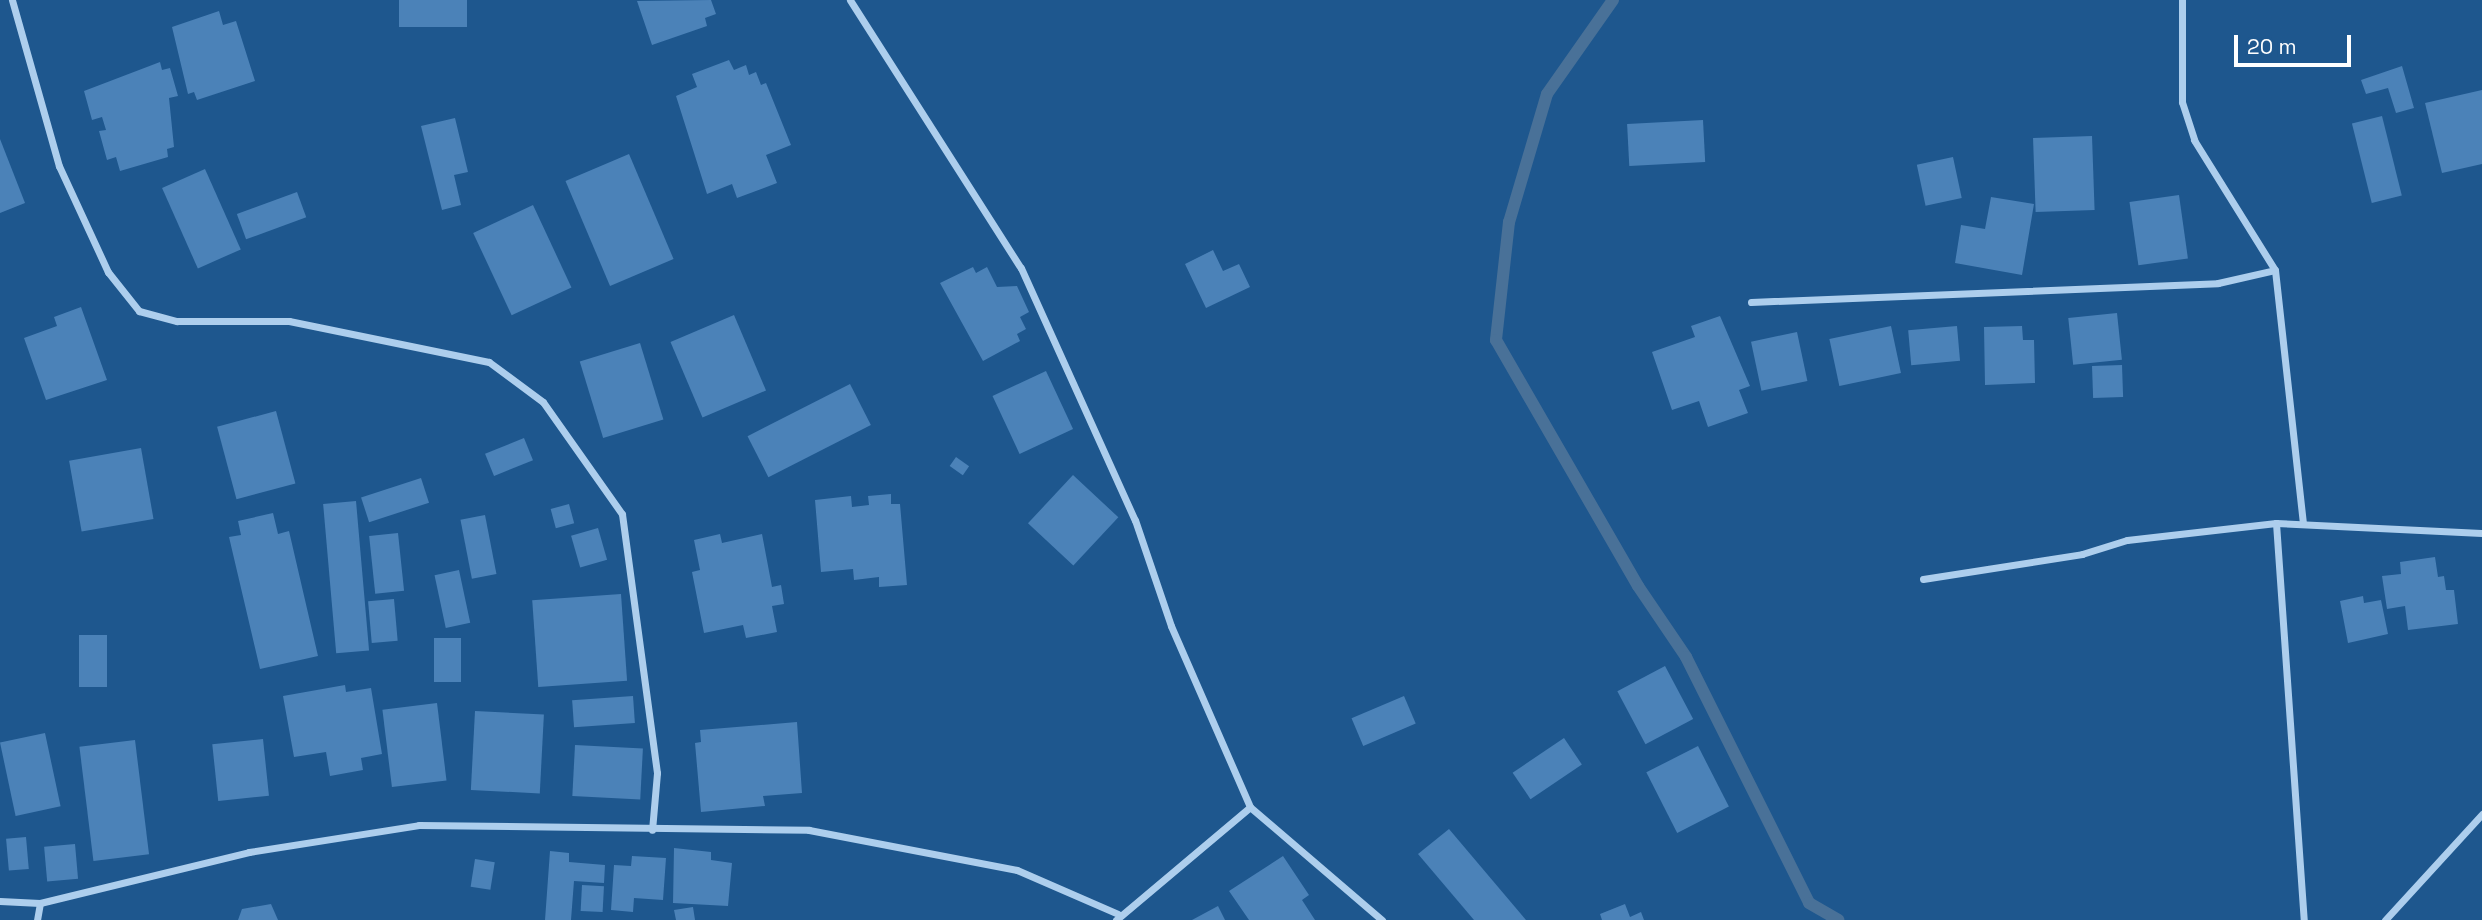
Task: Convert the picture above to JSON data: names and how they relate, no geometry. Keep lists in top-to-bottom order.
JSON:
{
  "scale_bar": "20 m"
}
